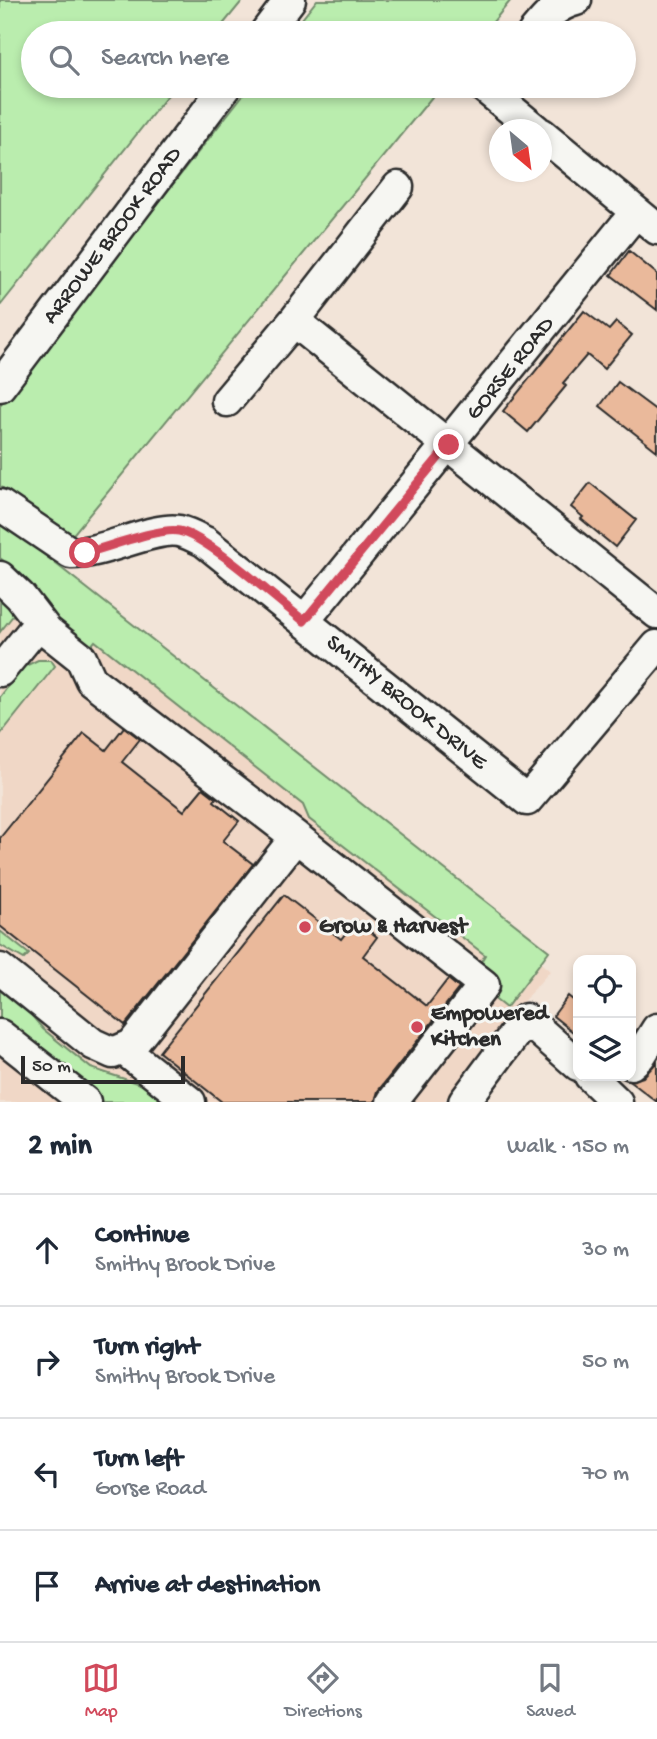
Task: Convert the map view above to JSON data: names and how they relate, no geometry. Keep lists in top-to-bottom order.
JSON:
{
  "streets": {
    "street": ["ARROWE BROOK ROAD", "GORSE ROAD", "SMITHY BROOK DRIVE"]
  },
  "crossings": [
    ["GORSE ROAD", "SMITHY BROOK DRIVE"]
  ],
  "places": ["Grow & Harvest", "Empowered Kitchen"],
  "scale_bar": "50 m",
  "north": "bottom right",
  "page": {
    "search": "Search here",
    "scale": "50 m",
    "heading": ["2 min", "Walk · 150 m"],
    "list": [
      ["Continue", "Smithy Brook Drive", "30 m"],
      ["Turn right", "Smithy Brook Drive", "50 m"],
      ["Turn left", "Gorse Road", "70 m"],
      "Arrive at destination"
    ],
    "nav": ["Map", "Directions", "Saved"]
  }
}
